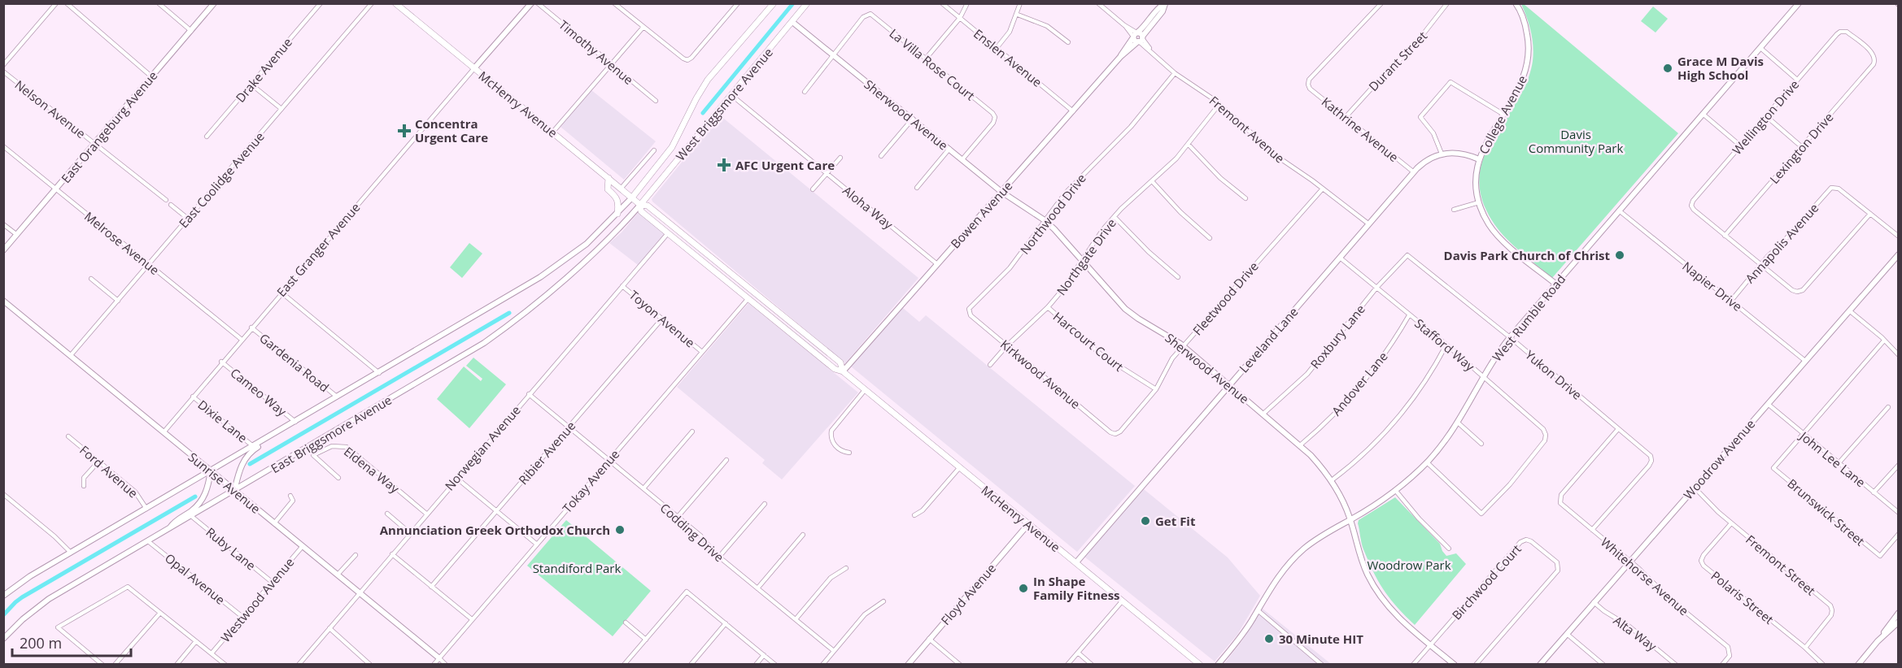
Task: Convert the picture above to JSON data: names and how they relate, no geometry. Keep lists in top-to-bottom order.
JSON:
{
  "streets": {
    "main road": ["McHenry Avenue", "West Briggsmore Avenue"],
    "street": [
      "Timothy Avenue",
      "Enslen Avenue",
      "Durant Street",
      "La Villa Rose Court",
      "Drake Avenue",
      "Nelson Avenue",
      "Sherwood Avenue",
      "College Avenue",
      "Wellington Drive",
      "East Orangeburg Avenue",
      "Fremont Avenue",
      "Kathrine Avenue",
      "Lexington Drive",
      "East Coolidge Avenue",
      "Aloha Way",
      "Northwood Drive",
      "Bowen Avenue",
      "Melrose Avenue",
      "Annapolis Avenue",
      "East Granger Avenue",
      "Northgate Drive",
      "Napier Drive",
      "Fleetwood Drive",
      "West Rumble Road",
      "Toyon Avenue",
      "Roxbury Lane",
      "Leveland Lane",
      "Harcourt Court",
      "Stafford Way",
      "Gardenia Road",
      "Kirkwood Avenue",
      "Yukon Drive",
      "Andover Lane",
      "Cameo Way",
      "Dixie Lane",
      "East Briggsmore Avenue",
      "Norwegian Avenue",
      "Ribier Avenue",
      "Woodrow Avenue",
      "John Lee Lane",
      "Eldena Way",
      "Ford Avenue",
      "Tokay Avenue",
      "Sunrise Avenue",
      "Brunswick Street",
      "Codding Drive",
      "Ruby Lane",
      "Fremont Street",
      "Whitehorse Avenue",
      "Opal Avenue",
      "Birchwood Court",
      "Floyd Avenue",
      "Polaris Street",
      "Westwood Avenue",
      "Alta Way"
    ]
  },
  "crossings": [
    ["Enslen Avenue", "Bowen Avenue"],
    ["Durant Street", "Kathrine Avenue"],
    ["La Villa Rose Court", "Sherwood Avenue"],
    ["McHenry Avenue", "West Briggsmore Avenue"],
    ["McHenry Avenue", "Bowen Avenue"],
    ["McHenry Avenue", "East Granger Avenue"],
    ["McHenry Avenue", "Leveland Lane"],
    ["McHenry Avenue", "East Briggsmore Avenue"],
    ["McHenry Avenue", "Norwegian Avenue"],
    ["McHenry Avenue", "Tokay Avenue"],
    ["McHenry Avenue", "Floyd Avenue"],
    ["West Briggsmore Avenue", "Sherwood Avenue"],
    ["West Briggsmore Avenue", "Aloha Way"],
    ["West Briggsmore Avenue", "East Briggsmore Avenue"],
    ["Nelson Avenue", "East Orangeburg Avenue"],
    ["Sherwood Avenue", "Northwood Drive"],
    ["Sherwood Avenue", "Bowen Avenue"],
    ["Sherwood Avenue", "Northgate Drive"],
    ["Sherwood Avenue", "Fleetwood Drive"],
    ["Sherwood Avenue", "West Rumble Road"],
    ["Sherwood Avenue", "Roxbury Lane"],
    ["Sherwood Avenue", "Leveland Lane"],
    ["Sherwood Avenue", "Andover Lane"],
    ["Sherwood Avenue", "Birchwood Court"],
    ["College Avenue", "West Rumble Road"],
    ["Wellington Drive", "Lexington Drive"],
    ["East Orangeburg Avenue", "Melrose Avenue"],
    ["Fremont Avenue", "Northwood Drive"],
    ["Fremont Avenue", "Bowen Avenue"],
    ["Fremont Avenue", "Northgate Drive"],
    ["Fremont Avenue", "Fleetwood Drive"],
    ["Fremont Avenue", "Leveland Lane"],
    ["Kathrine Avenue", "Leveland Lane"],
    ["East Coolidge Avenue", "Melrose Avenue"],
    ["East Coolidge Avenue", "Sunrise Avenue"],
    ["Aloha Way", "Bowen Avenue"],
    ["Northwood Drive", "Kirkwood Avenue"],
    ["Melrose Avenue", "East Granger Avenue"],
    ["Annapolis Avenue", "Napier Drive"],
    ["East Granger Avenue", "Gardenia Road"],
    ["East Granger Avenue", "Cameo Way"],
    ["East Granger Avenue", "Dixie Lane"],
    ["East Granger Avenue", "Sunrise Avenue"],
    ["Northgate Drive", "Harcourt Court"],
    ["Northgate Drive", "Kirkwood Avenue"],
    ["Napier Drive", "West Rumble Road"],
    ["Napier Drive", "Woodrow Avenue"],
    ["Fleetwood Drive", "Harcourt Court"],
    ["Fleetwood Drive", "Kirkwood Avenue"],
    ["West Rumble Road", "Stafford Way"],
    ["West Rumble Road", "Yukon Drive"],
    ["Toyon Avenue", "Norwegian Avenue"],
    ["Toyon Avenue", "Ribier Avenue"],
    ["Toyon Avenue", "Tokay Avenue"],
    ["Roxbury Lane", "Stafford Way"],
    ["Roxbury Lane", "Yukon Drive"],
    ["Leveland Lane", "Stafford Way"],
    ["Stafford Way", "Andover Lane"],
    ["Yukon Drive", "Whitehorse Avenue"],
    ["East Briggsmore Avenue", "Sunrise Avenue"],
    ["East Briggsmore Avenue", "Ruby Lane"],
    ["East Briggsmore Avenue", "Opal Avenue"],
    ["Norwegian Avenue", "Eldena Way"],
    ["Norwegian Avenue", "Sunrise Avenue"],
    ["Norwegian Avenue", "Codding Drive"],
    ["Ribier Avenue", "Codding Drive"],
    ["Woodrow Avenue", "John Lee Lane"],
    ["Woodrow Avenue", "Fremont Street"],
    ["Woodrow Avenue", "Whitehorse Avenue"],
    ["Woodrow Avenue", "Alta Way"],
    ["John Lee Lane", "Brunswick Street"],
    ["Tokay Avenue", "Sunrise Avenue"],
    ["Tokay Avenue", "Codding Drive"],
    ["Sunrise Avenue", "Westwood Avenue"],
    ["Ruby Lane", "Westwood Avenue"],
    ["Fremont Street", "Polaris Street"],
    ["Opal Avenue", "Westwood Avenue"]
  ],
  "parks": ["Davis Community Park", "Woodrow Park", "Standiford Park"],
  "places": {
    "other": [
      "Grace M Davis High School",
      "Davis Park Church of Christ",
      "Get Fit",
      "Annunciation Greek Orthodox Church",
      "In Shape Family Fitness",
      "30 Minute HIT"
    ],
    "health": ["Concentra Urgent Care", "AFC Urgent Care"]
  },
  "scale_bar": "200 m"
}
